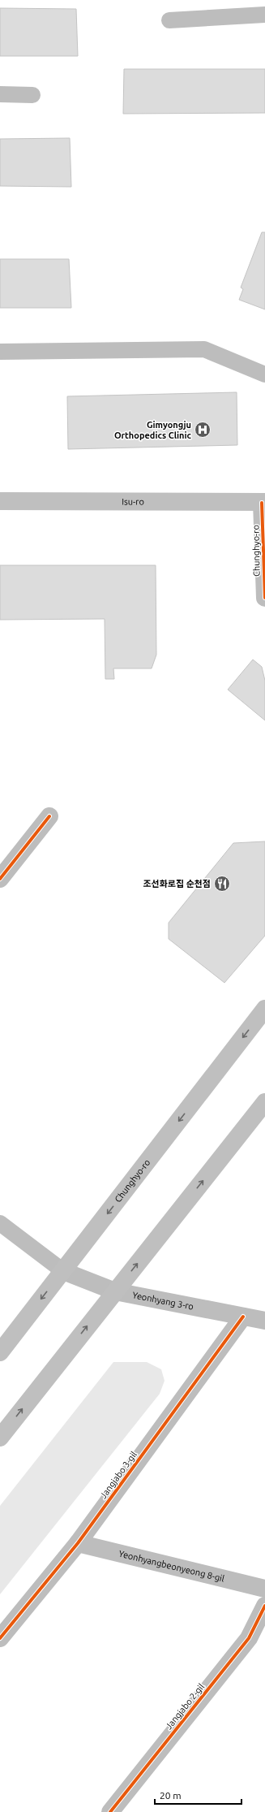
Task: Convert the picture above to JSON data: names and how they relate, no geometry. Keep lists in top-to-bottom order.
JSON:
{
  "streets": {
    "main road": ["Isu-ro", "Chunghyo-ro"],
    "street": [
      "Yeonhyang 3-ro",
      "Jangjabo 3-gil",
      "Yeonhyangbeonyeong 8-gil",
      "Jangjabo 2-gil"
    ]
  },
  "crossings": [
    ["Isu-ro", "Chunghyo-ro"],
    ["Chunghyo-ro", "Yeonhyang 3-ro"],
    ["Yeonhyang 3-ro", "Jangjabo 3-gil"],
    ["Jangjabo 3-gil", "Yeonhyangbeonyeong 8-gil"]
  ],
  "one_way": ["Chunghyo-ro"],
  "places": {
    "hospital": ["Gimyongju Orthopedics Clinic"],
    "restaurant": ["조선화로집 순천점"]
  },
  "scale_bar": "20 m"
}
